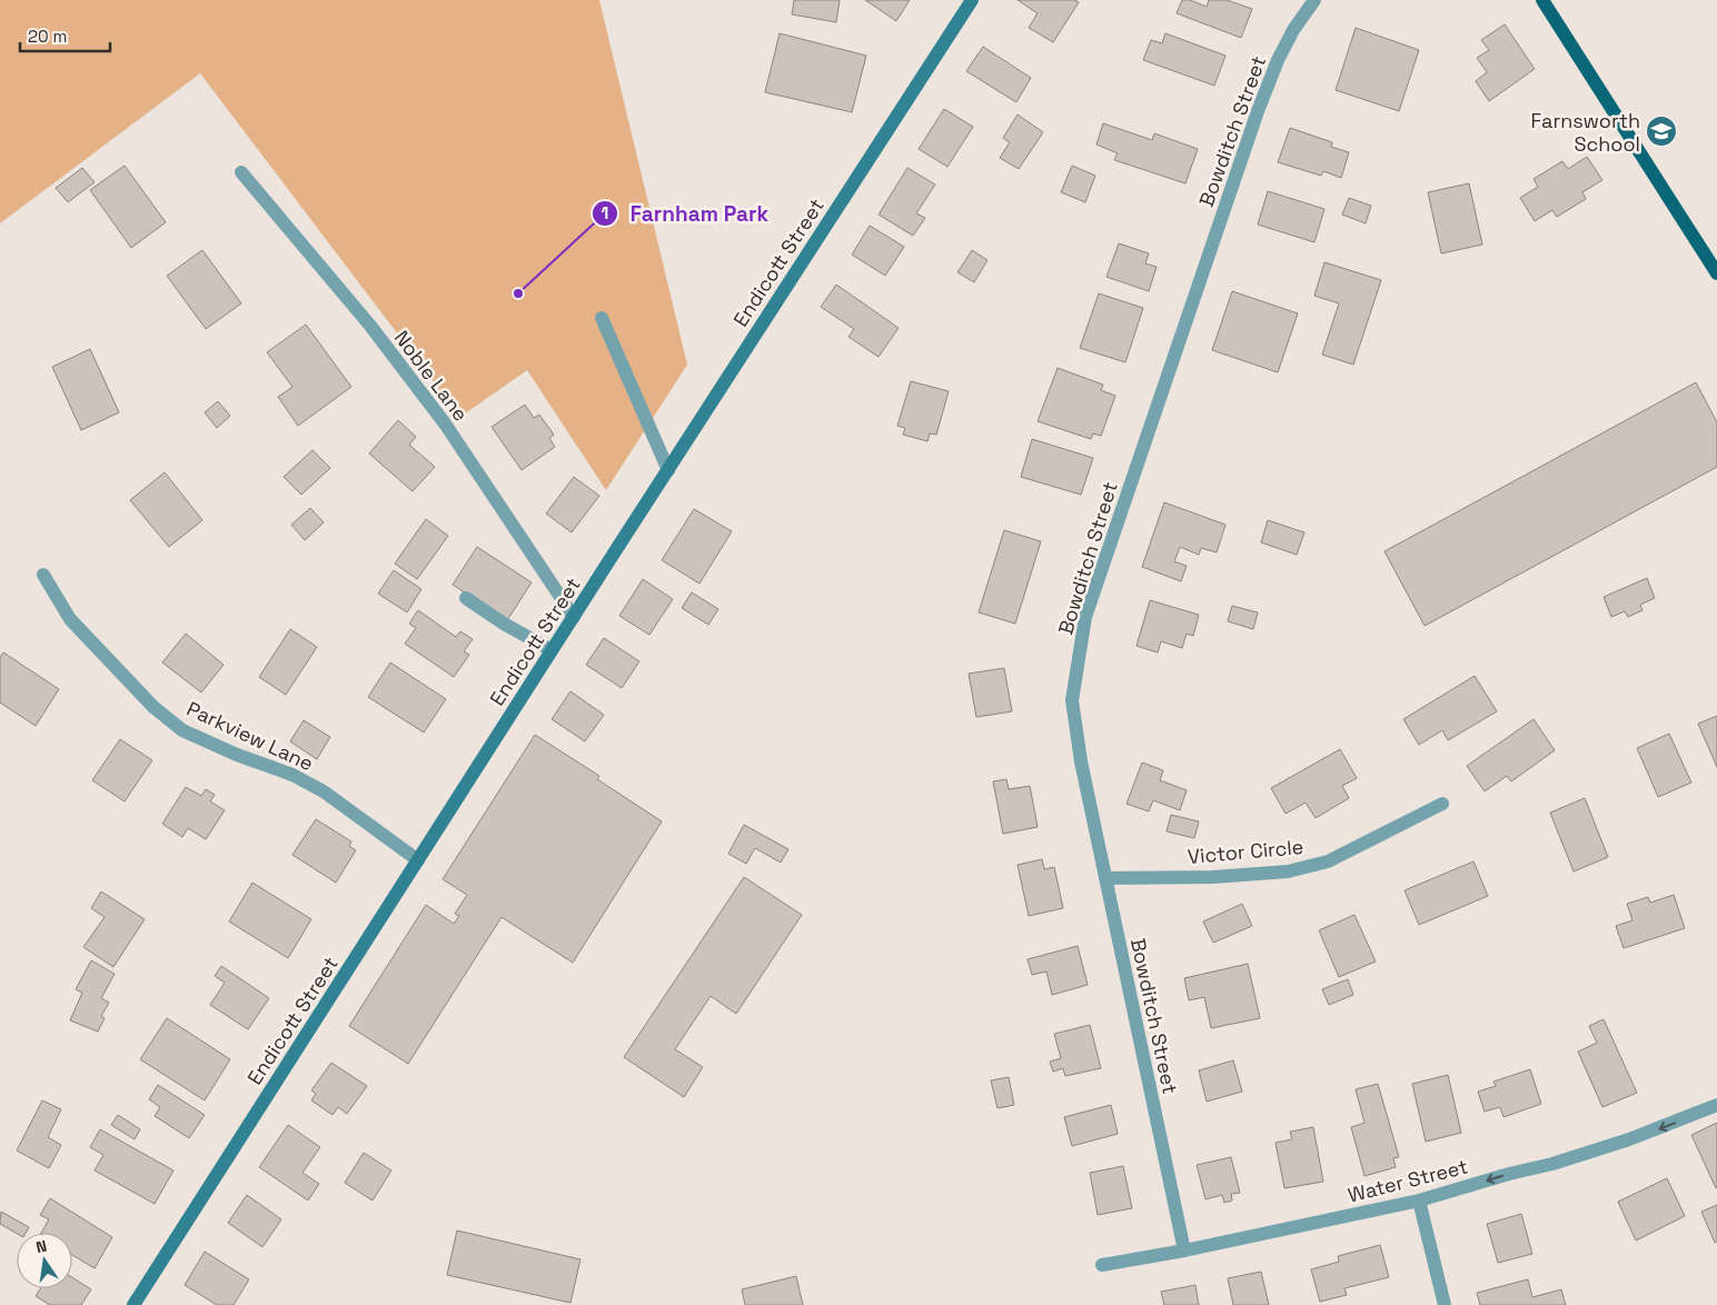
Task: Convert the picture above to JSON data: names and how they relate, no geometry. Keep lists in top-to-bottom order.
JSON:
{
  "streets": {
    "street": [
      "Bowditch Street",
      "Endicott Street",
      "Noble Lane",
      "Parkview Lane",
      "Victor Circle",
      "Water Street"
    ]
  },
  "crossings": [
    ["Bowditch Street", "Victor Circle"],
    ["Bowditch Street", "Water Street"],
    ["Endicott Street", "Noble Lane"],
    ["Endicott Street", "Parkview Lane"]
  ],
  "one_way": ["Water Street"],
  "places": {
    "school or university": ["Farnsworth School"],
    "other": ["Farnham Park"]
  },
  "scale_bar": "20 m",
  "north": "top"
}
